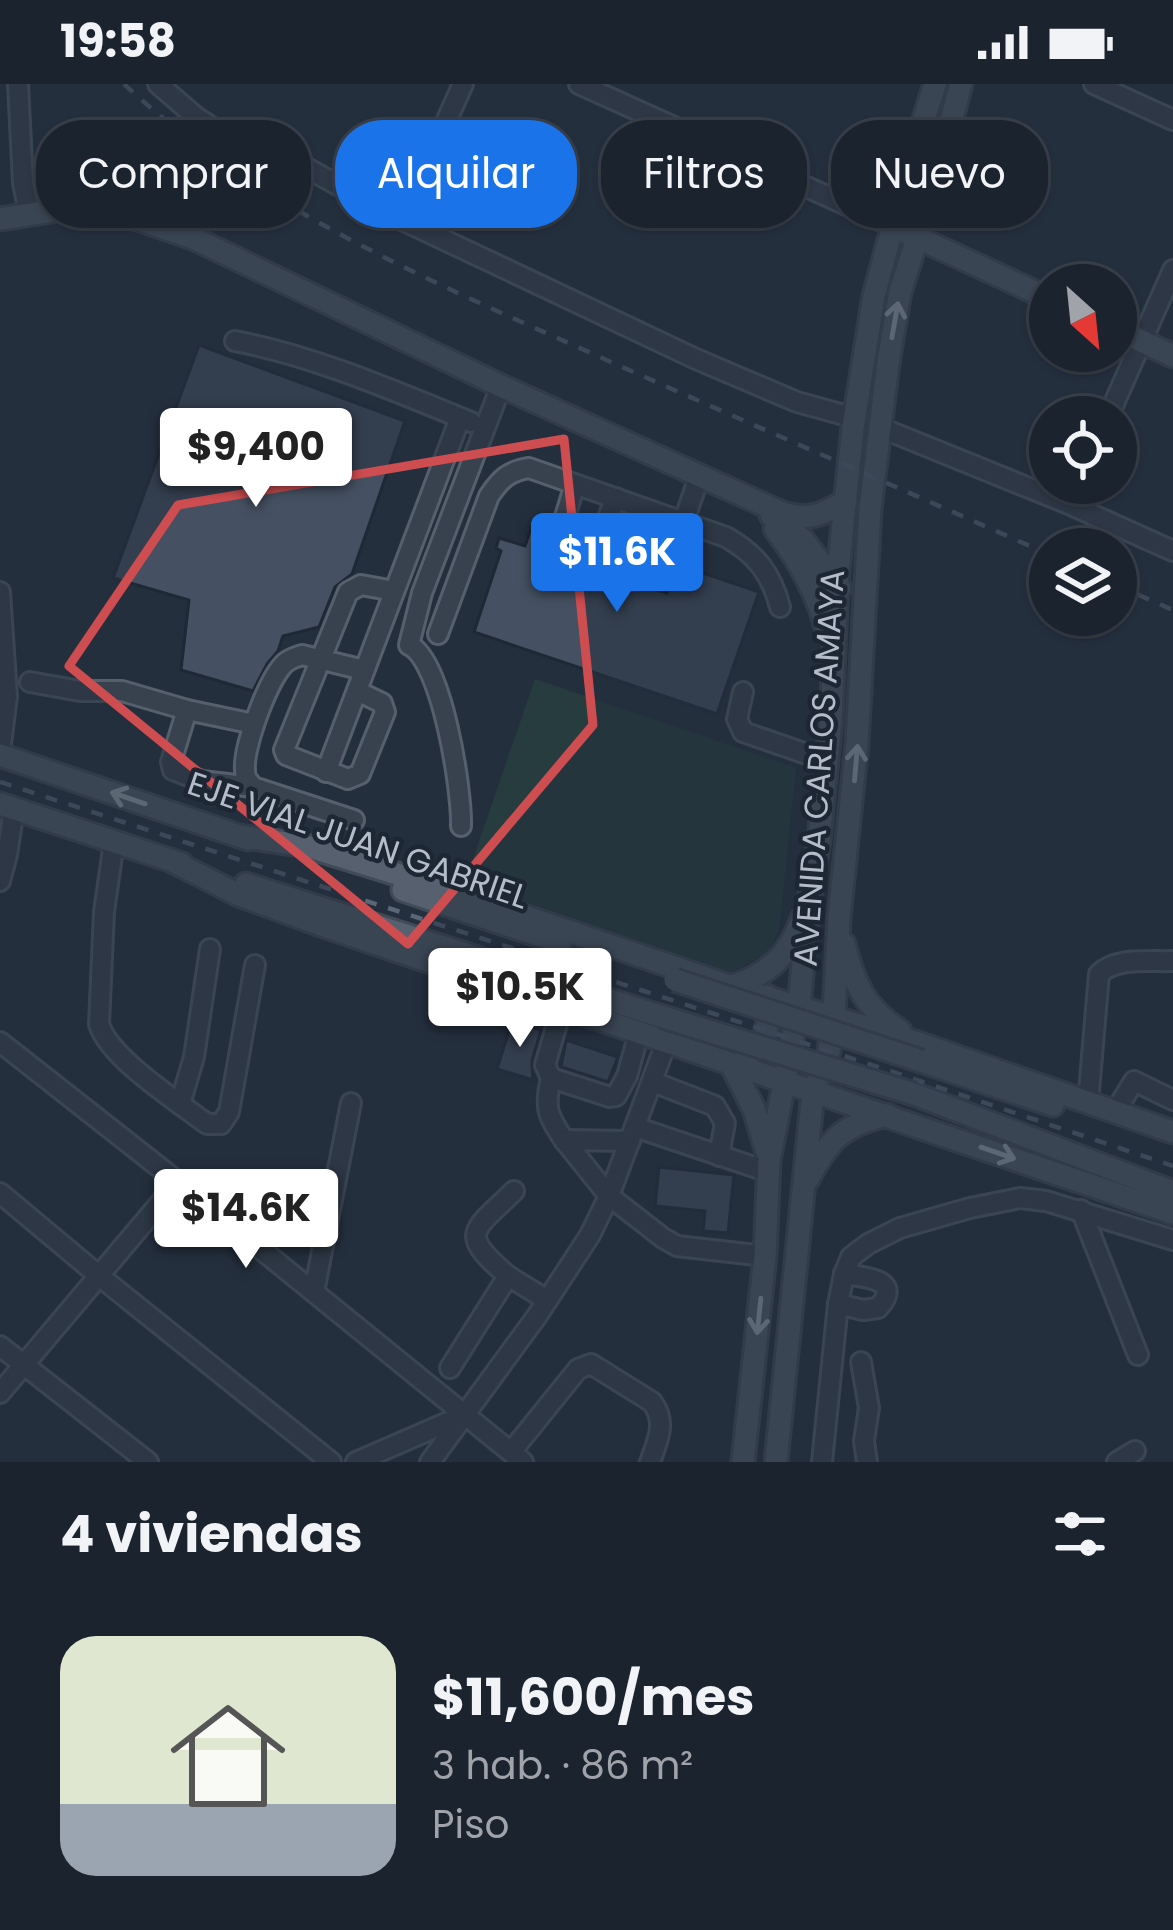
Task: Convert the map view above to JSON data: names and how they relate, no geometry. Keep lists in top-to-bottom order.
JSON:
{
  "streets": {
    "main road": ["AVENIDA CARLOS AMAYA", "EJE VIAL JUAN GABRIEL"]
  },
  "north": "bottom right",
  "page": {
    "status": "19:58",
    "chip": [
      "Comprar",
      "Alquilar",
      "Filtros",
      "Nuevo"
    ],
    "price": [
      "$9,400",
      "$11.6K",
      "$10.5K",
      "$14.6K"
    ],
    "heading": "4 viviendas",
    "list": [
      {
        "name": "$11,600/mes",
        "note": "3 hab. · 86 m² · Piso"
      }
    ]
  }
}
